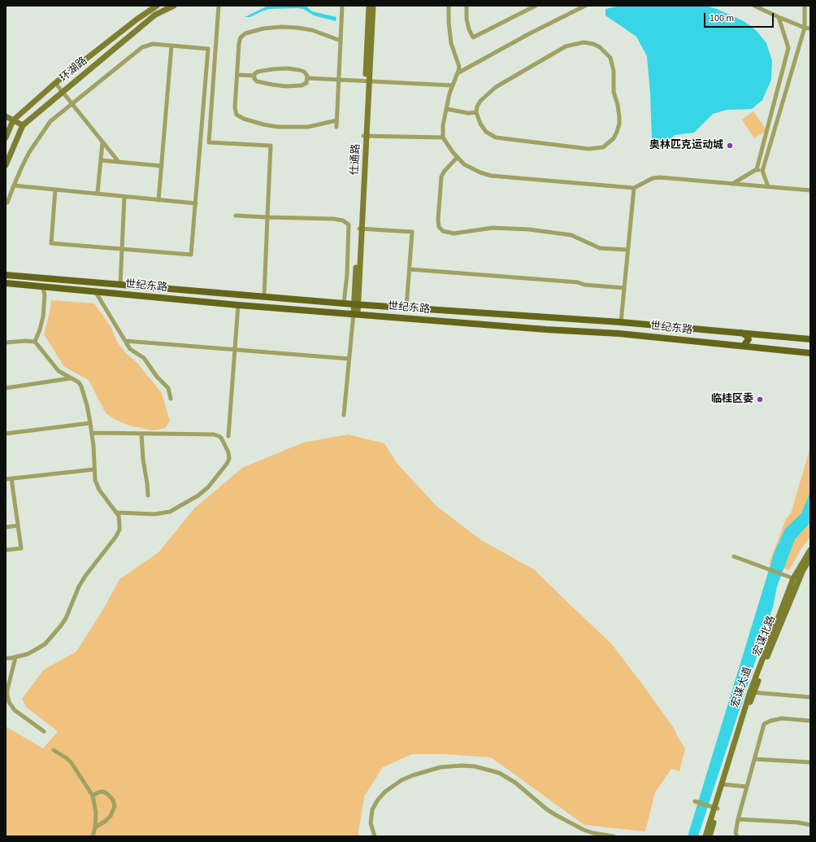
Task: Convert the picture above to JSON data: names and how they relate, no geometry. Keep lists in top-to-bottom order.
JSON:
{
  "streets": {
    "main road": [
      "环湖路",
      "仕通路",
      "世纪东路",
      "宏谋北路",
      "宏谋大道"
    ]
  },
  "crossings": [
    ["仕通路", "世纪东路"],
    ["宏谋北路", "宏谋大道"]
  ],
  "places": ["奥林匹克运动城", "临桂区委"],
  "scale_bar": "100 m"
}
